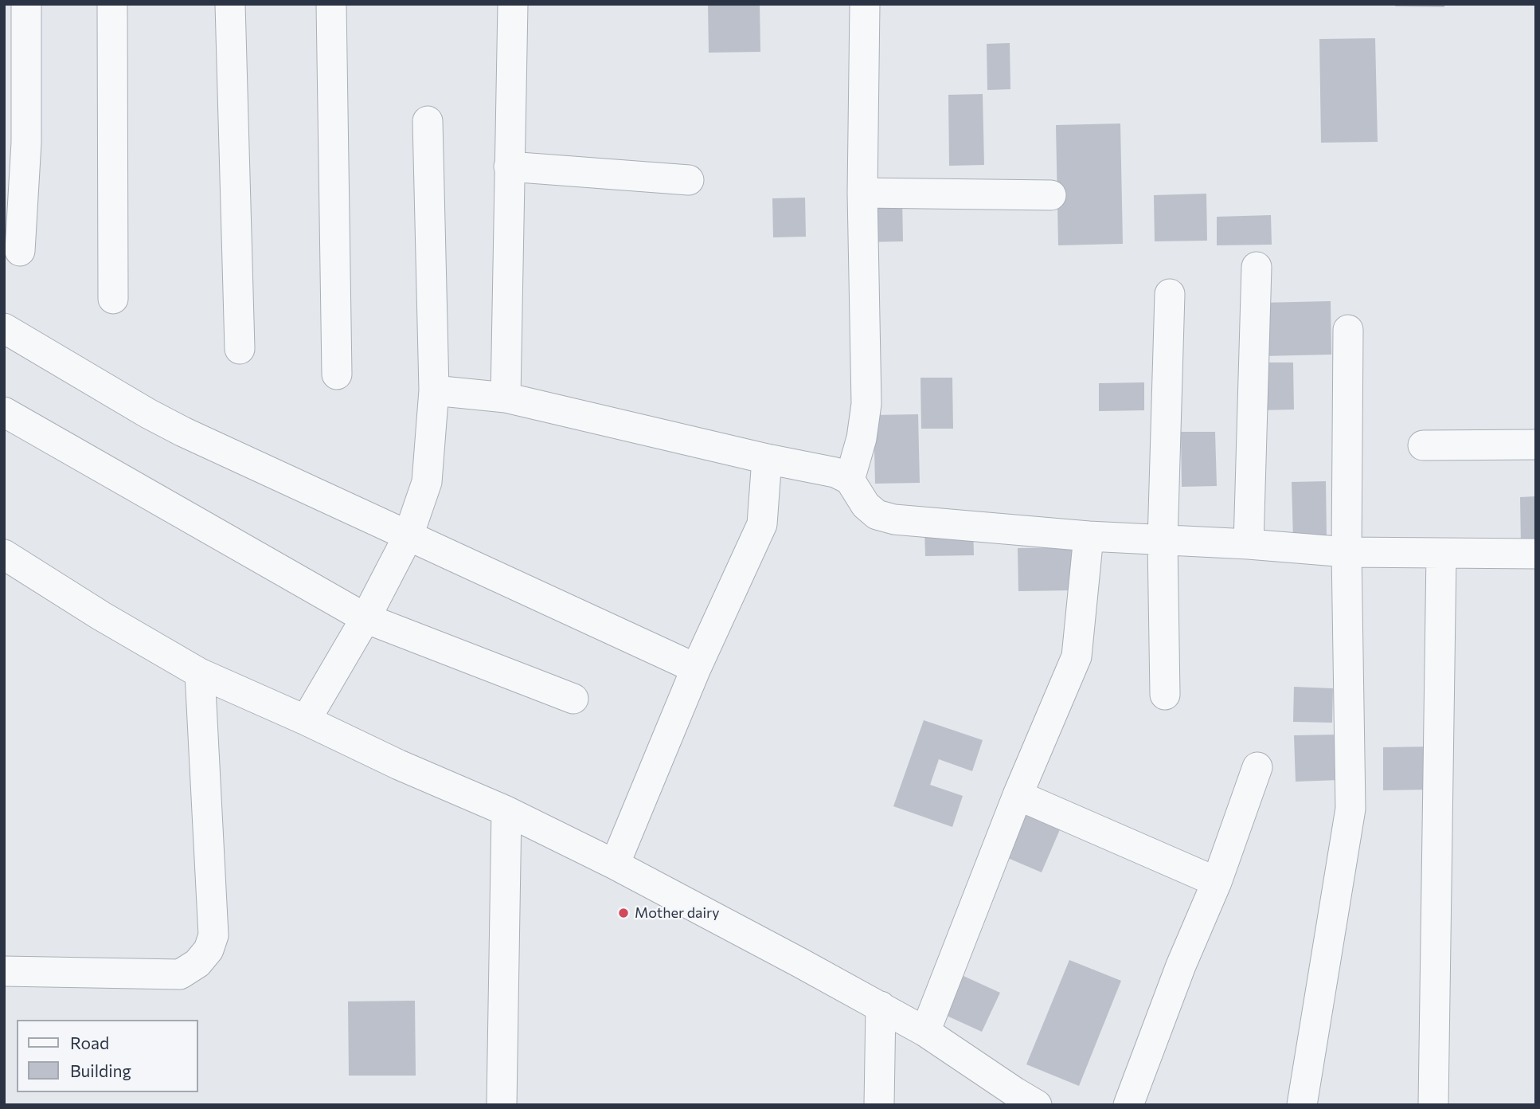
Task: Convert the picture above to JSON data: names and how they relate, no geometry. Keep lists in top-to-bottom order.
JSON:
{
  "places": ["Mother dairy"],
  "legend": ["Road", "Building"]
}
